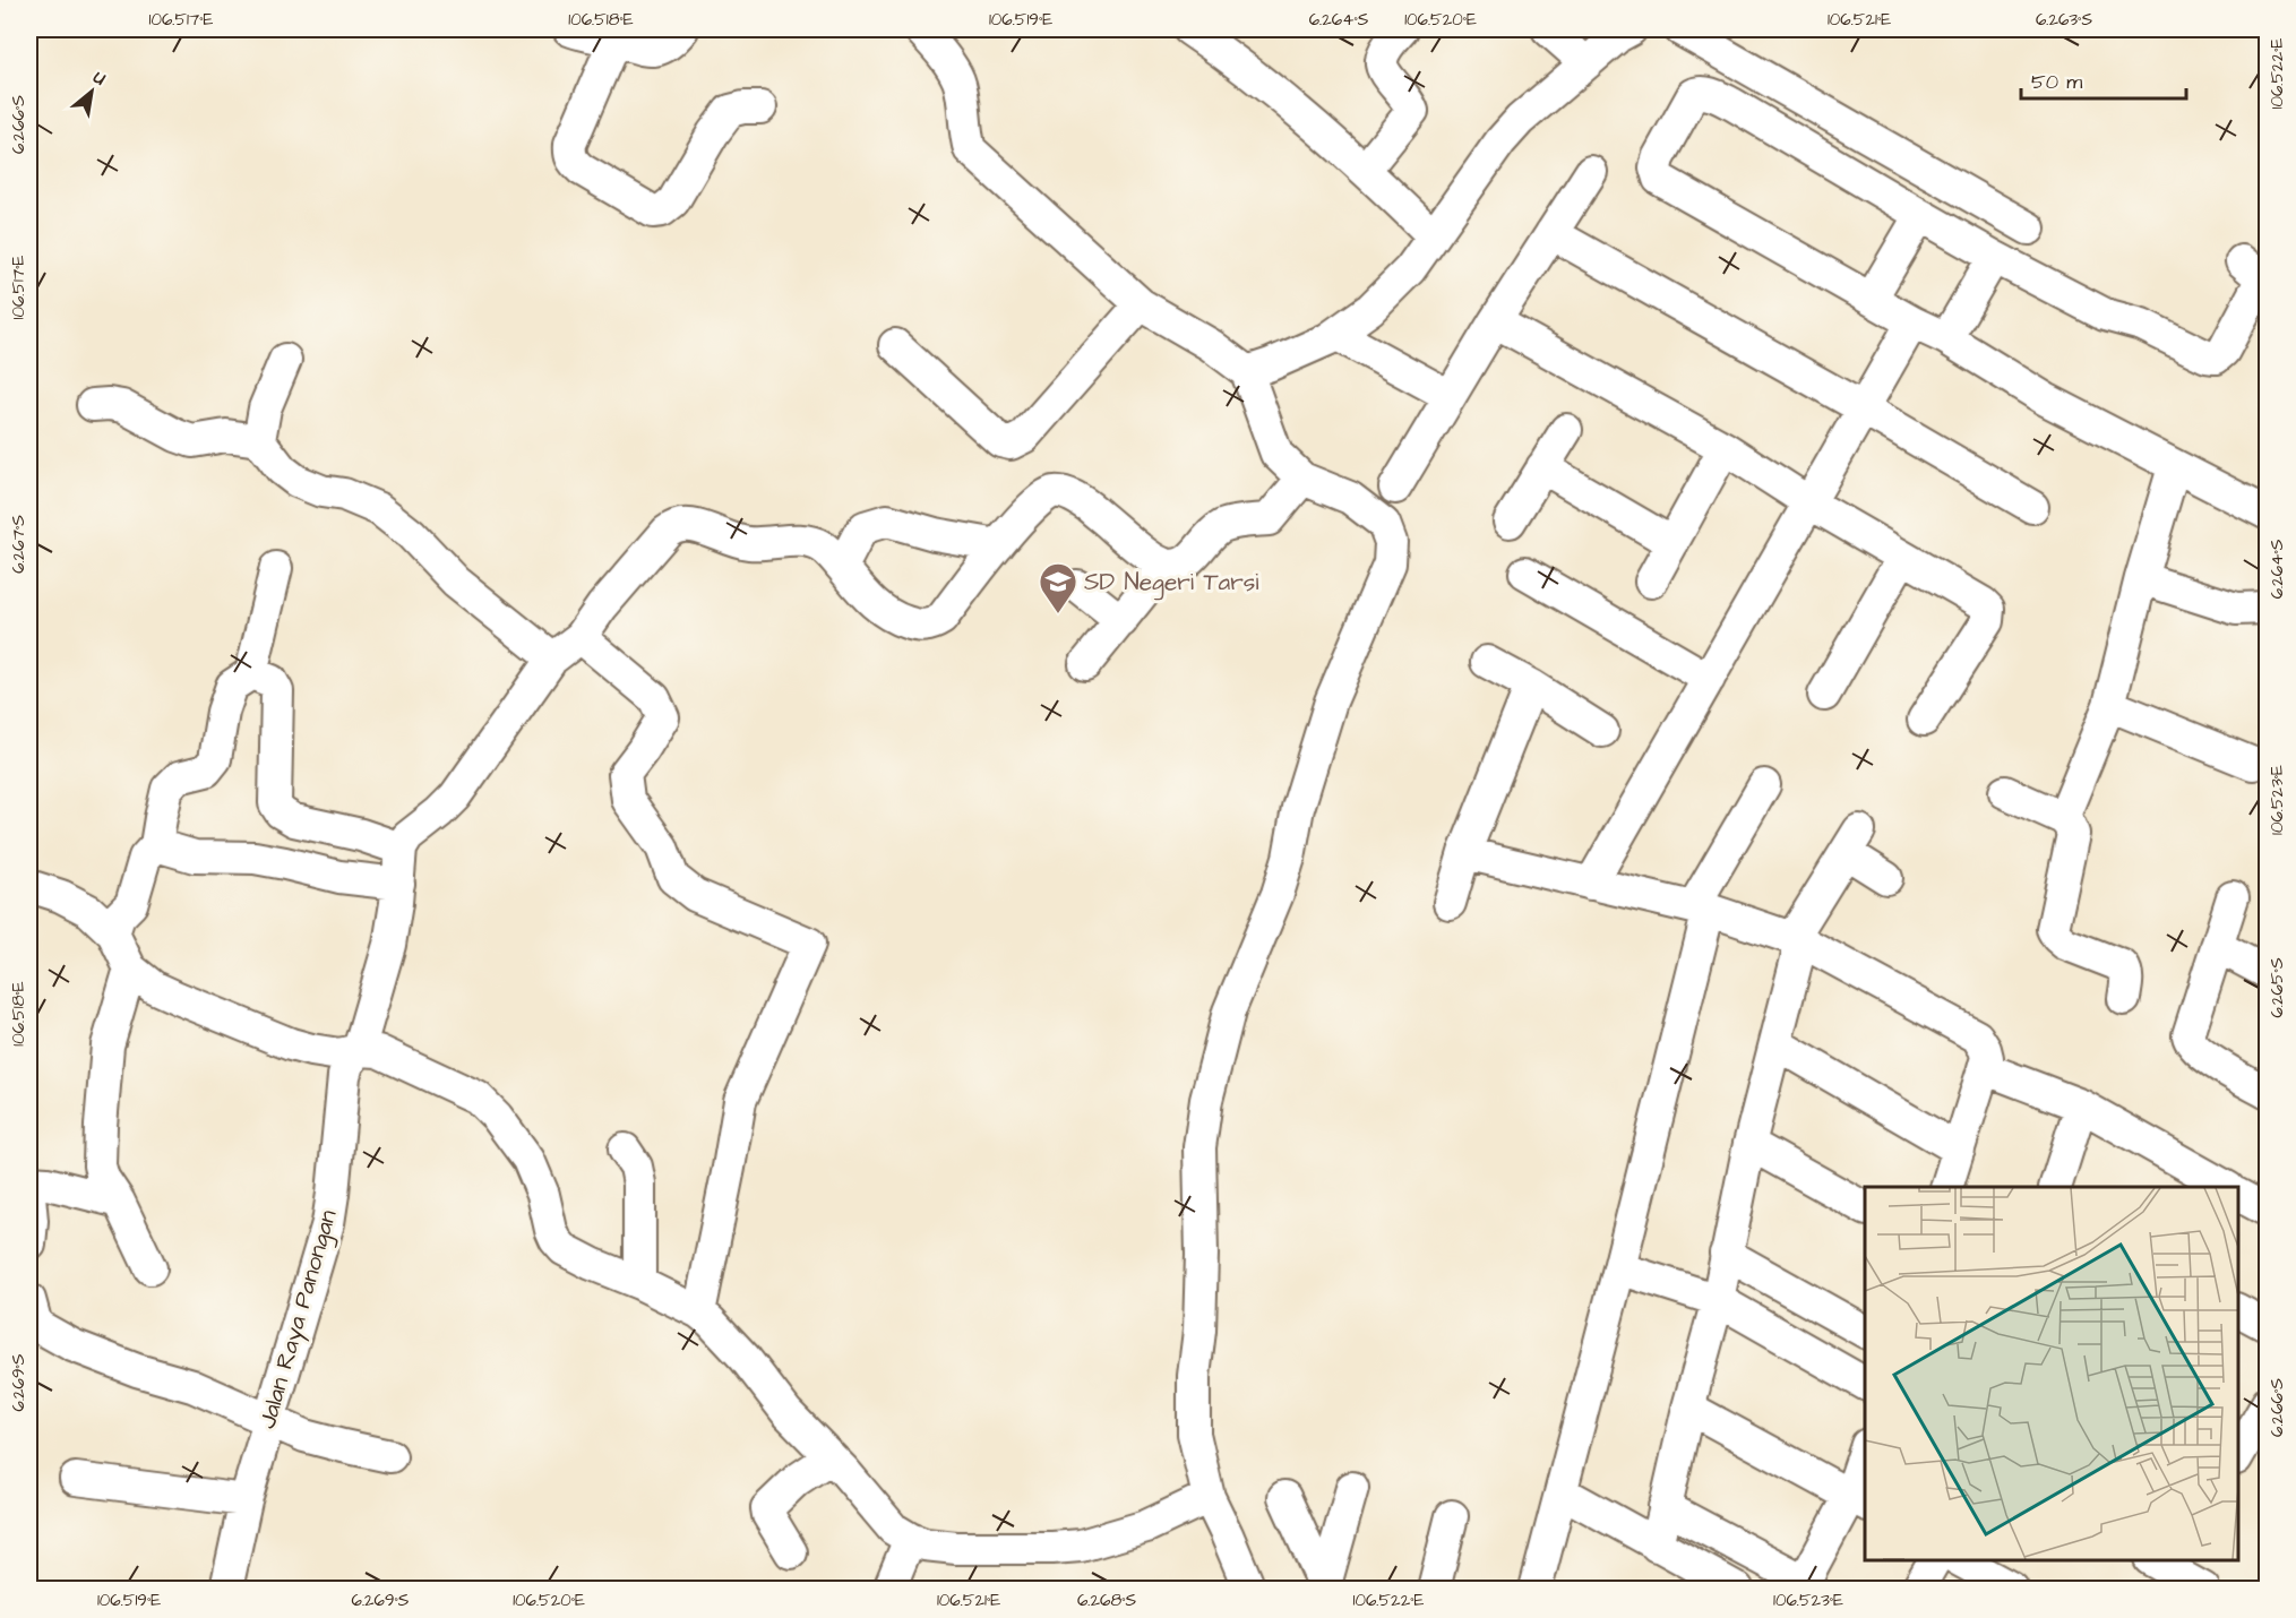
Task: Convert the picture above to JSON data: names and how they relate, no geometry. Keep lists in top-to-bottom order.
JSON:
{
  "streets": {
    "street": ["Jalan Raya Panongan"]
  },
  "places": {
    "school or university": ["SD Negeri Tarsi"]
  },
  "scale_bar": "50 m",
  "north": "top right",
  "coordinates": [
    "106.517°E",
    "106.518°E",
    "106.519°E",
    "6.264°S",
    "106.520°E",
    "106.521°E",
    "6.263°S",
    "106.522°E",
    "6.266°S",
    "6.267°S",
    "106.523°E",
    "6.265°S",
    "6.269°S",
    "6.268°S"
  ]
}
